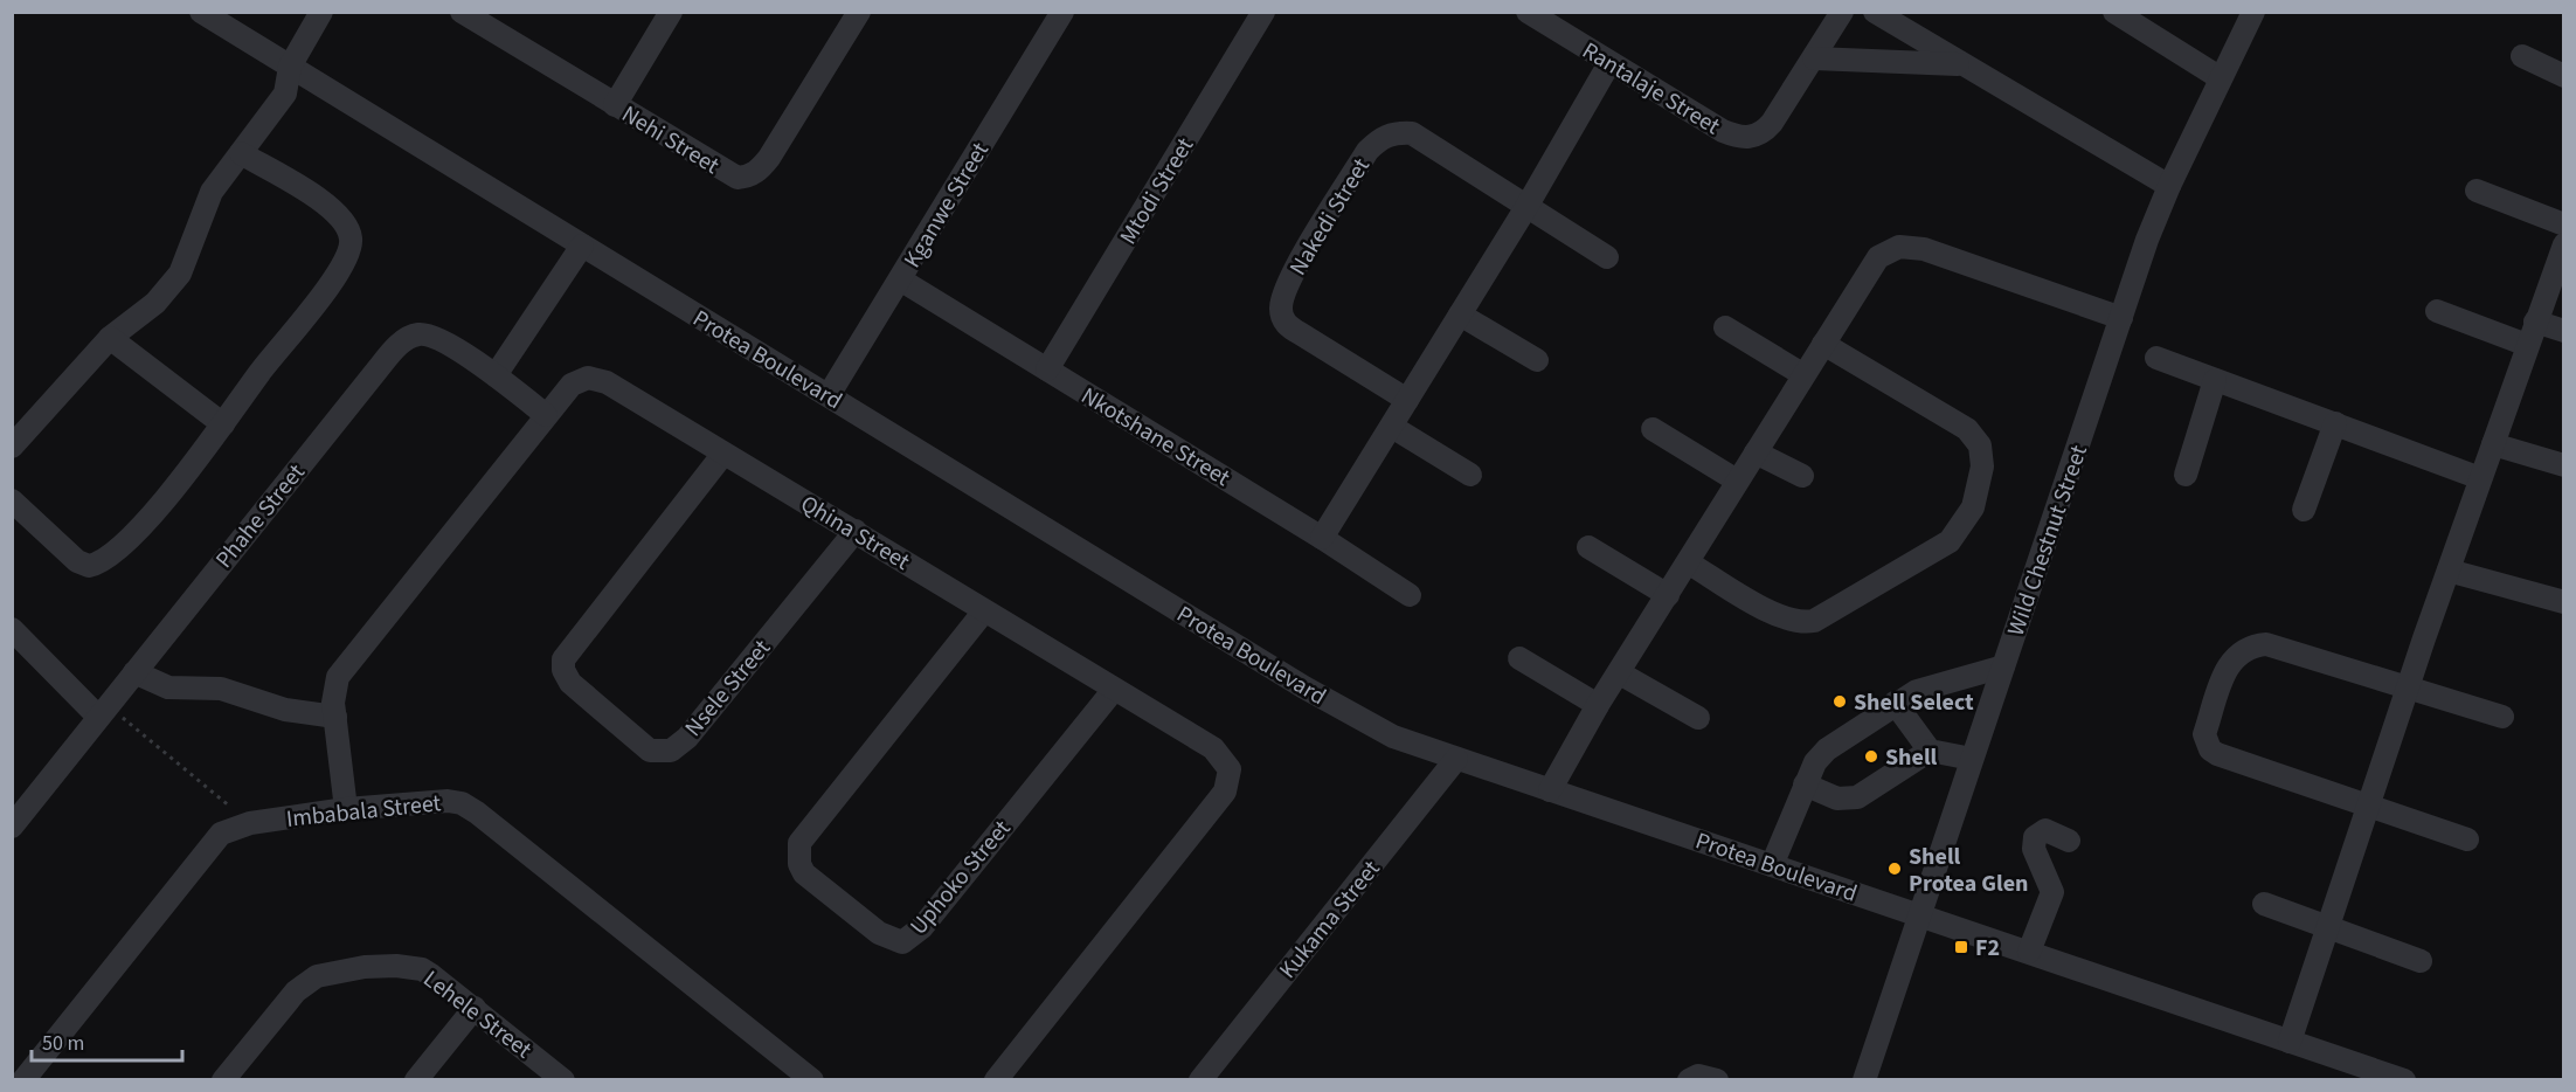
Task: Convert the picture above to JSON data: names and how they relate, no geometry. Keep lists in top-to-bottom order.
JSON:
{
  "streets": {
    "street": [
      "Rantalaje Street",
      "Nehi Street",
      "Mtodi Street",
      "Kganwe Street",
      "Nakedi Street",
      "Protea Boulevard",
      "Nkotshane Street",
      "Phahe Street",
      "Qhina Street",
      "Wild Chestnut Street",
      "Nsele Street",
      "Imbabala Street",
      "Uphoko Street",
      "Kukama Street",
      "Lehele Street"
    ]
  },
  "crossings": [
    ["Mtodi Street", "Nkotshane Street"],
    ["Kganwe Street", "Protea Boulevard"],
    ["Kganwe Street", "Nkotshane Street"],
    ["Protea Boulevard", "Wild Chestnut Street"],
    ["Protea Boulevard", "Kukama Street"],
    ["Phahe Street", "Qhina Street"],
    ["Qhina Street", "Nsele Street"],
    ["Qhina Street", "Imbabala Street"],
    ["Qhina Street", "Uphoko Street"]
  ],
  "places": {
    "other": ["Shell Select", "Shell", "Shell Protea Glen"],
    "transit": ["F2"]
  },
  "scale_bar": "50 m"
}
